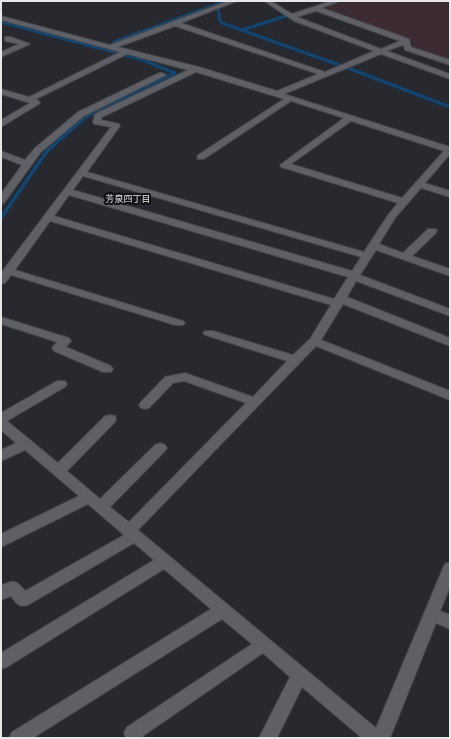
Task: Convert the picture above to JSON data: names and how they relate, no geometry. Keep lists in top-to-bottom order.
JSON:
{
  "districts": ["芳泉四丁目"]
}
